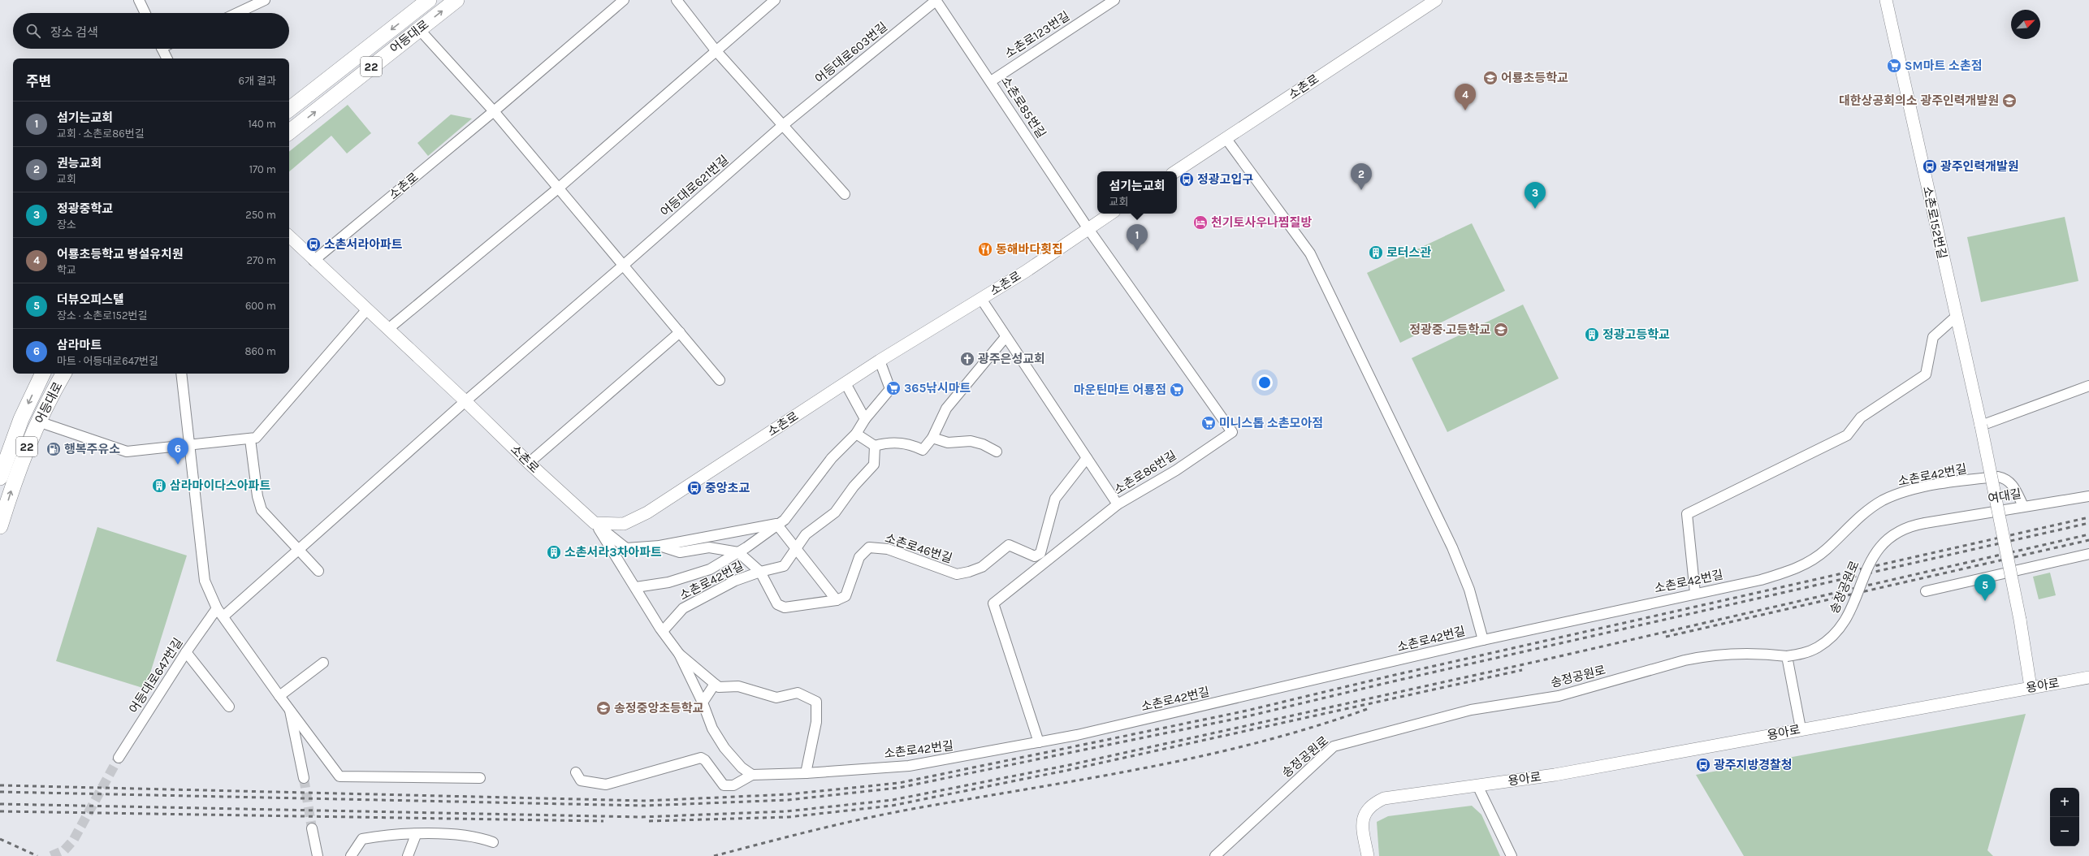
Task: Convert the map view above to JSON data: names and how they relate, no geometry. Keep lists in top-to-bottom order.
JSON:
{
  "streets": {
    "main road": ["어등대로", "22"],
    "street": [
      "소촌로123번길",
      "어등대로603번길",
      "소촌로",
      "소촌로85번길",
      "어등대로621번길",
      "소촌로152번길",
      "소촌로86번길",
      "소촌로42번길",
      "여대길",
      "소촌로46번길",
      "송정공원로",
      "어등대로647번길",
      "용아로"
    ]
  },
  "crossings": [
    ["소촌로123번길", "소촌로85번길"],
    ["어등대로603번길", "소촌로85번길"],
    ["어등대로603번길", "어등대로621번길"],
    ["소촌로", "소촌로85번길"],
    ["소촌로", "소촌로86번길"],
    ["소촌로85번길", "소촌로86번길"],
    ["소촌로152번길", "용아로"],
    ["소촌로86번길", "소촌로42번길"],
    ["소촌로42번길", "여대길"],
    ["여대길", "송정공원로"]
  ],
  "places": {
    "supermarket": [
      "SM마트 소촌점",
      "365낚시마트",
      "마운틴마트 어룡점",
      "미니스톱 소촌모아점"
    ],
    "school or university": [
      "어룡초등학교",
      "대한상공회의소 광주인력개발원",
      "정광중·고등학교",
      "송정중앙초등학교"
    ],
    "bus stop": [
      "광주인력개발원",
      "정광고입구",
      "소촌서라아파트",
      "중앙초교",
      "광주지방경찰청"
    ],
    "hotel": ["천기토사우나찜질방"],
    "restaurant": ["동해바다횟집"],
    "building": [
      "로터스관",
      "정광고등학교",
      "삼라마이다스아파트",
      "소촌서라3차아파트"
    ],
    "church": ["광주은성교회"],
    "fuel station": ["행복주유소"]
  },
  "north": "top right",
  "page": {
    "search": "장소 검색",
    "heading": ["주변", "6개 결과"],
    "pins": [
      "4",
      "2",
      "3",
      "1",
      "6",
      "5"
    ],
    "list": [
      {
        "mark": "1",
        "name": "섬기는교회",
        "note": "교회 · 소촌로86번길",
        "value": "140 m"
      },
      {
        "mark": "2",
        "name": "권능교회",
        "note": "교회",
        "value": "170 m"
      },
      {
        "mark": "3",
        "name": "정광중학교",
        "note": "장소",
        "value": "250 m"
      },
      {
        "mark": "4",
        "name": "어룡초등학교 병설유치원",
        "note": "학교",
        "value": "270 m"
      },
      {
        "mark": "5",
        "name": "더뷰오피스텔",
        "note": "장소 · 소촌로152번길",
        "value": "600 m"
      },
      {
        "mark": "6",
        "name": "삼라마트",
        "note": "마트 · 어등대로647번길",
        "value": "860 m"
      }
    ],
    "popup": ["섬기는교회", "교회"],
    "map_buttons": ["+", "−"]
  }
}
